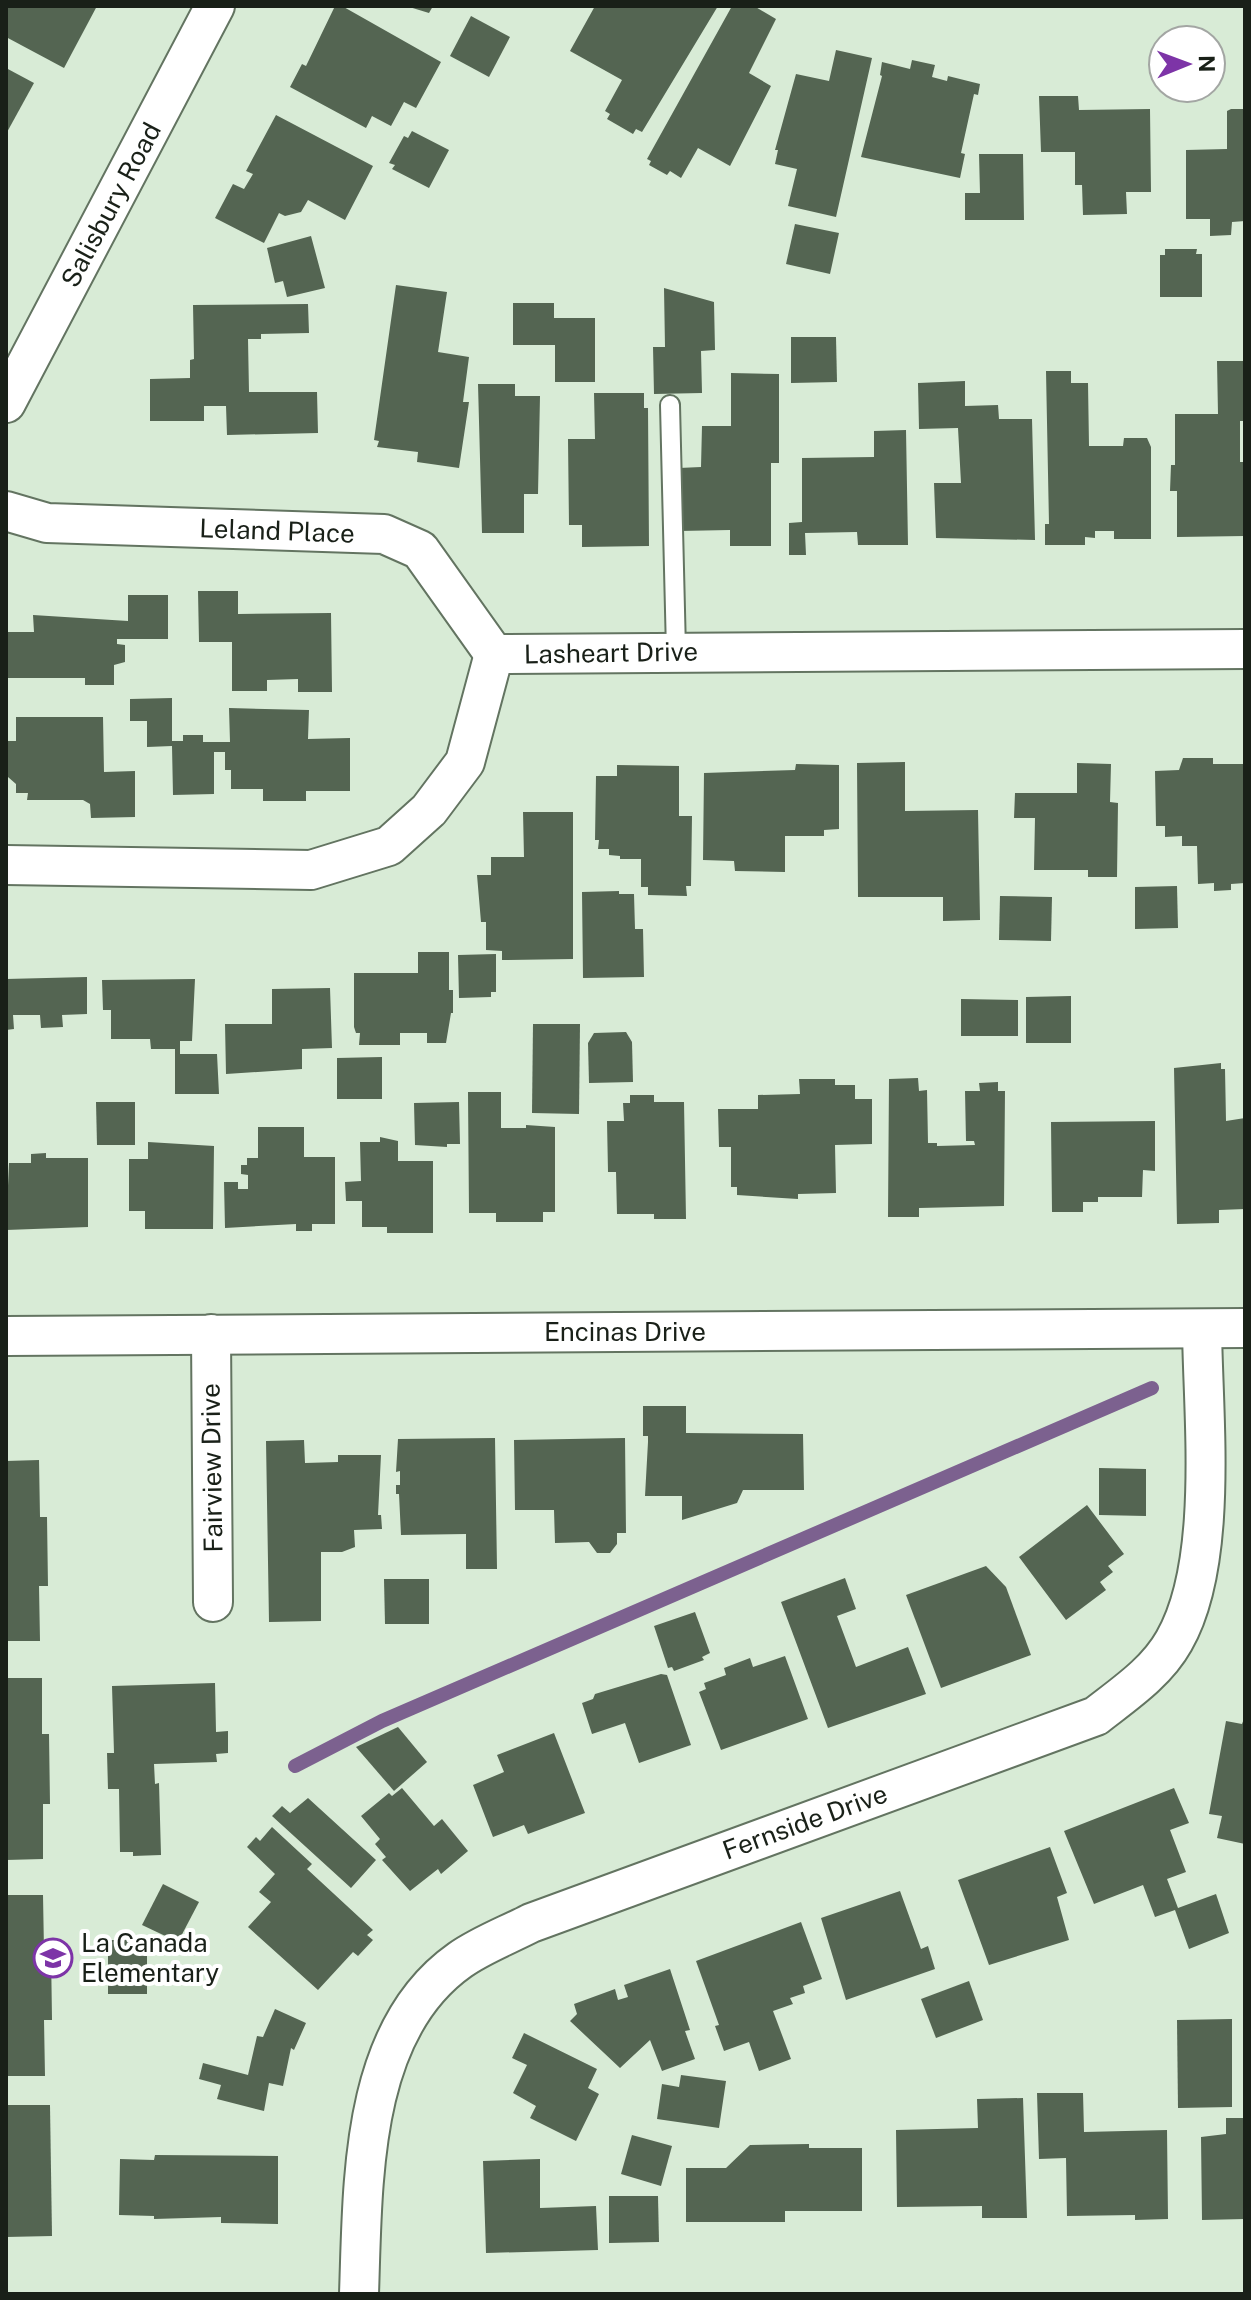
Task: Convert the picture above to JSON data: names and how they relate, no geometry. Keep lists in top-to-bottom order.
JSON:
{
  "streets": {
    "street": [
      "Salisbury Road",
      "Leland Place",
      "Lasheart Drive",
      "Encinas Drive",
      "Fairview Drive",
      "Fernside Drive"
    ]
  },
  "crossings": [
    ["Leland Place", "Lasheart Drive"],
    ["Encinas Drive", "Fairview Drive"],
    ["Encinas Drive", "Fernside Drive"]
  ],
  "places": {
    "school or university": ["La Canada Elementary"]
  },
  "north": "right"
}
